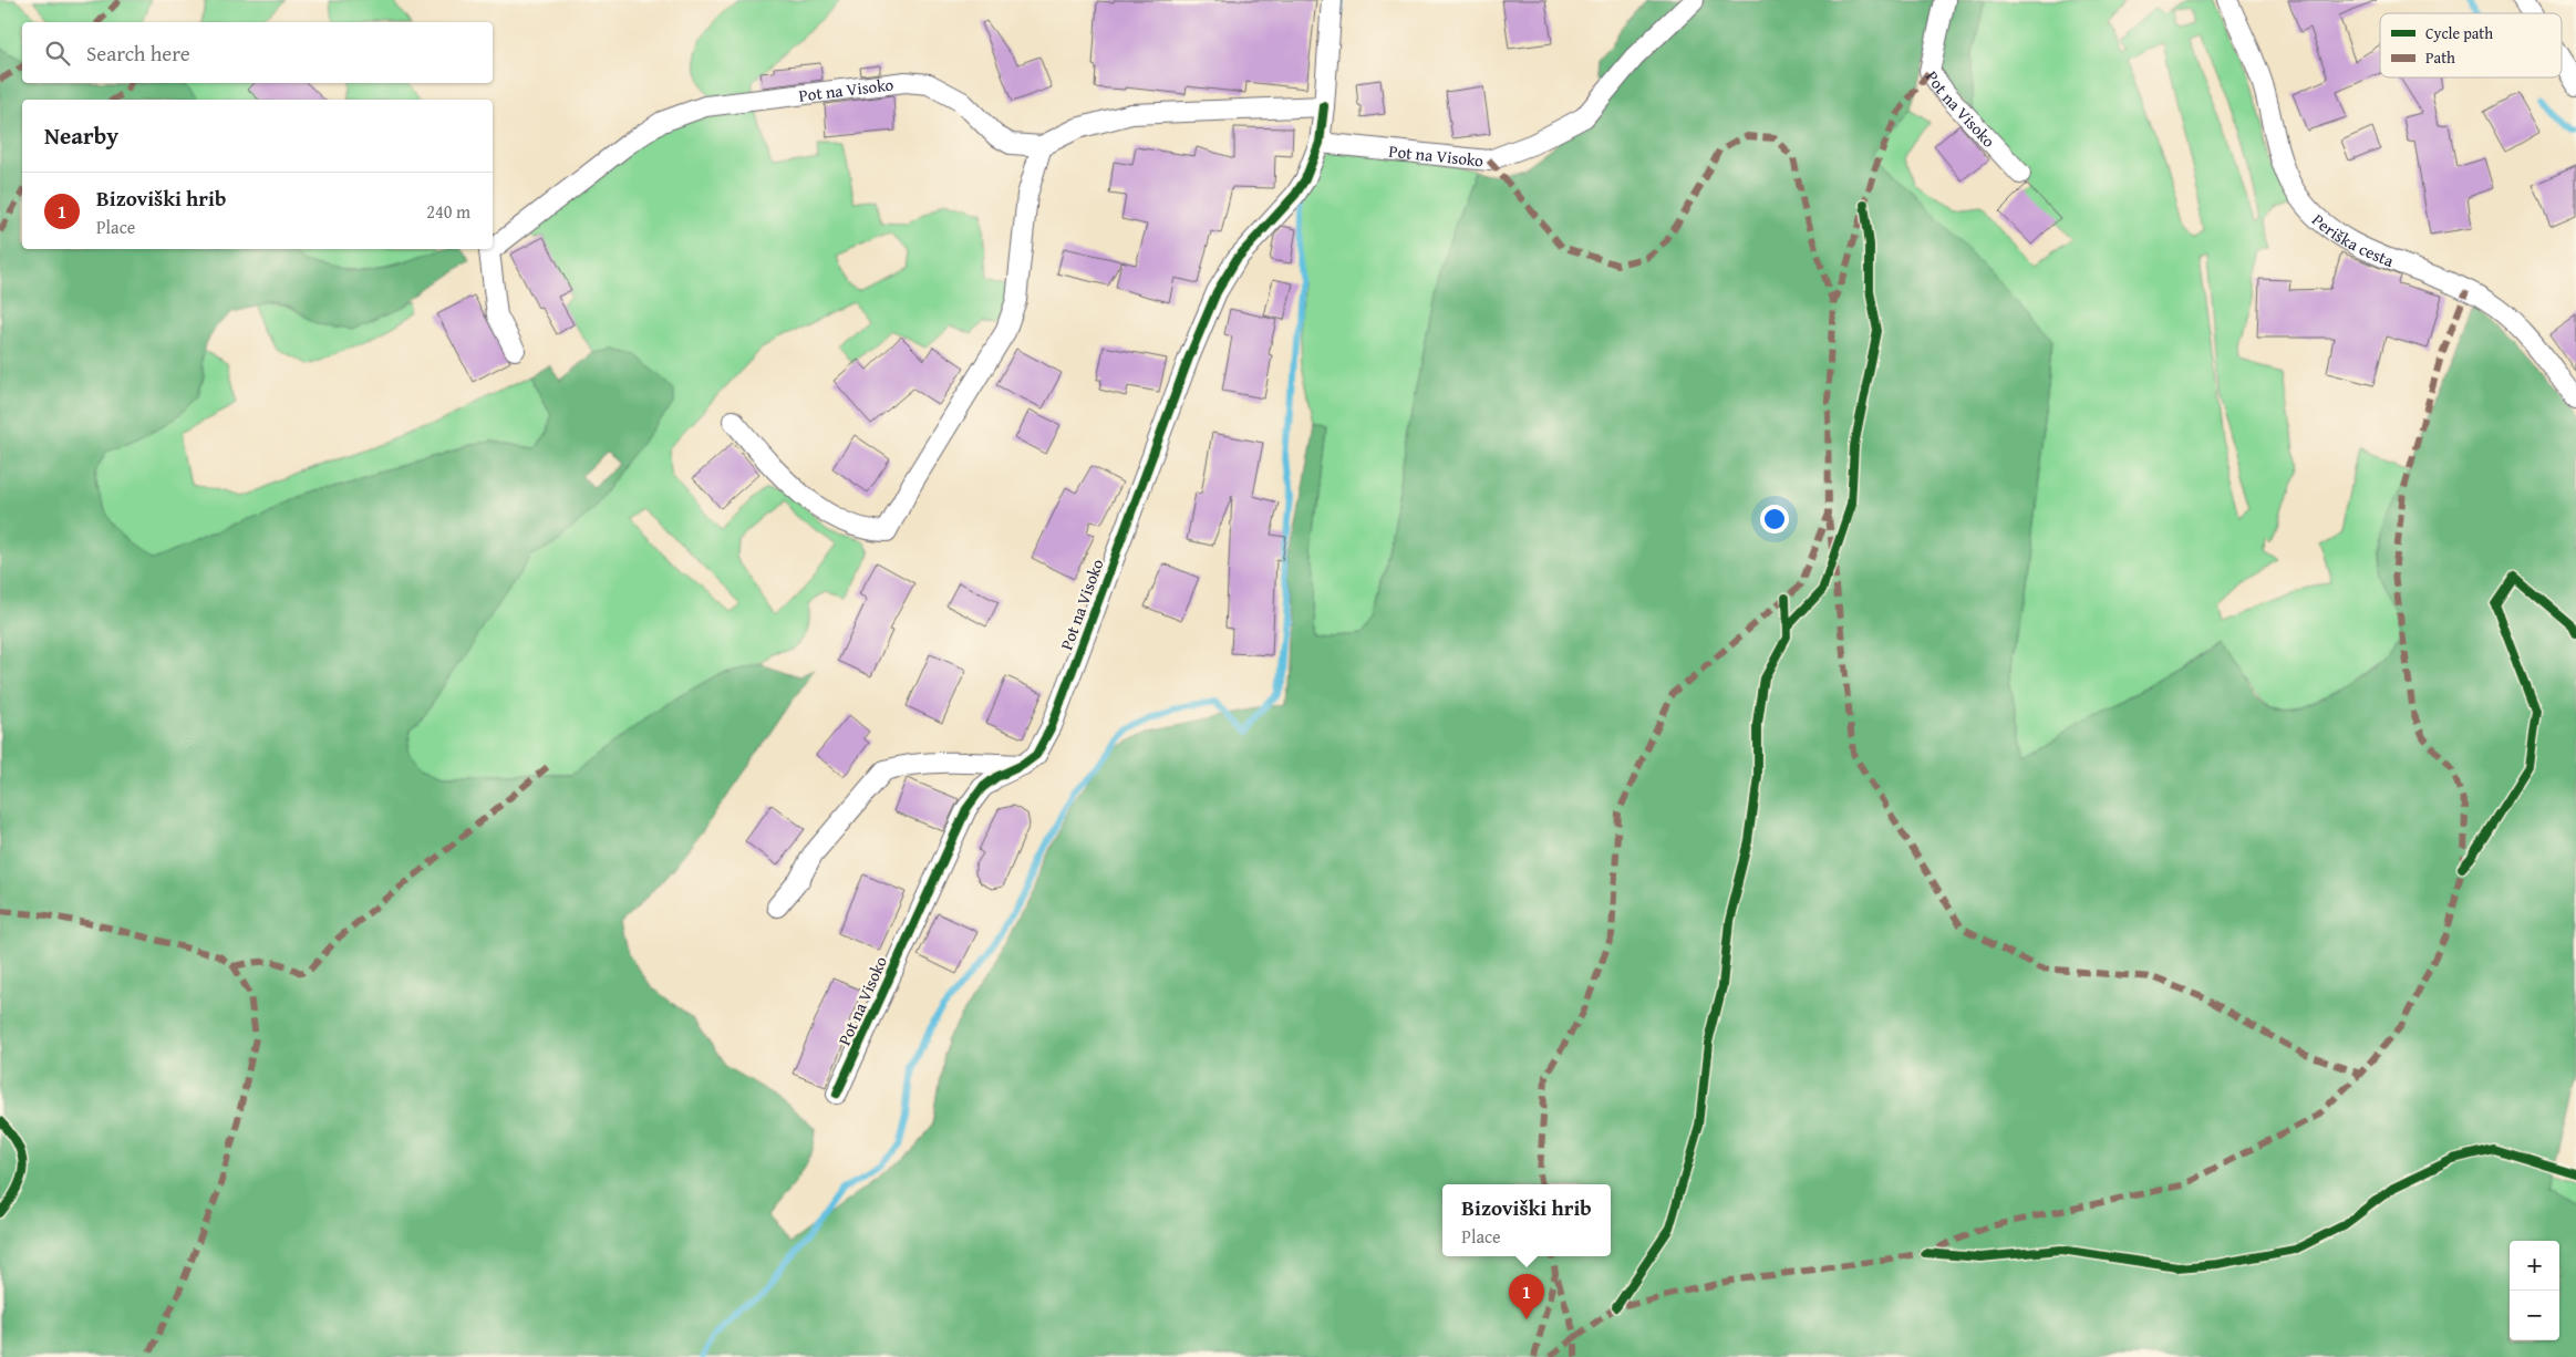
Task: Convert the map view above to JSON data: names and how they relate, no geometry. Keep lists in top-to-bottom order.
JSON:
{
  "streets": {
    "street": ["Pot na Visoko", "Periška cesta"]
  },
  "legend": ["Cycle path", "Path"],
  "page": {
    "search": "Search here",
    "heading": "Nearby",
    "list": [
      {
        "mark": "1",
        "name": "Bizoviški hrib",
        "note": "Place",
        "value": "240 m"
      }
    ],
    "popup": ["Bizoviški hrib", "Place"],
    "map_buttons": ["+", "−"],
    "pins": "1"
  }
}
